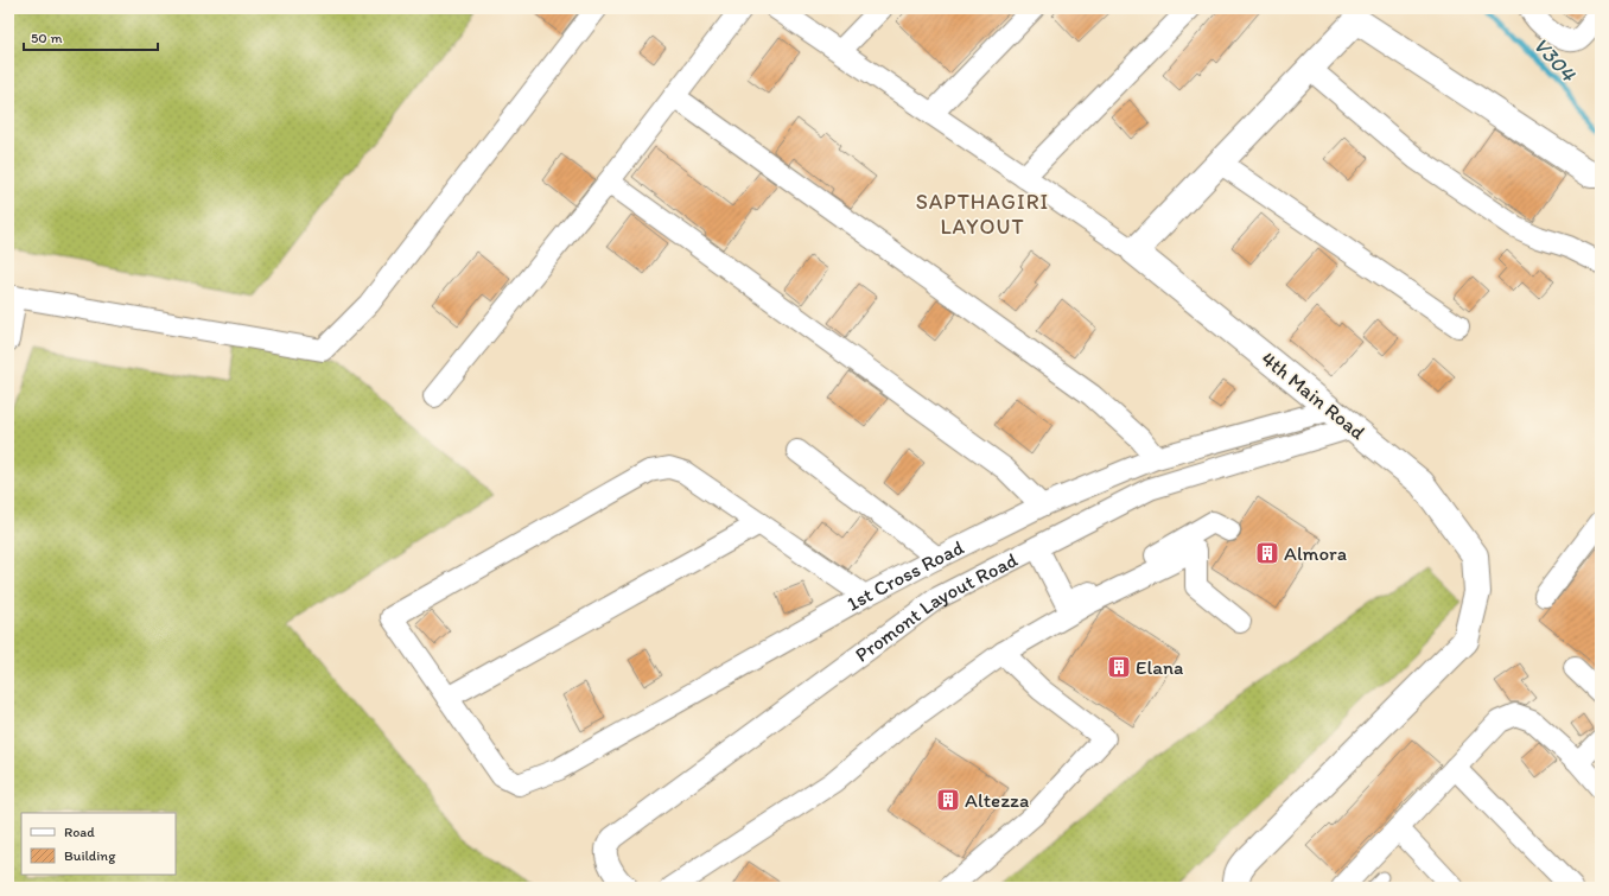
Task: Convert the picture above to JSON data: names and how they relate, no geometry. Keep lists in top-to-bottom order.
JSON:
{
  "streets": {
    "street": ["4th Main Road", "1st Cross Road", "Promont Layout Road"]
  },
  "crossings": [
    ["4th Main Road", "1st Cross Road"],
    ["4th Main Road", "Promont Layout Road"]
  ],
  "districts": ["SAPTHAGIRI LAYOUT"],
  "water": ["V304"],
  "places": {
    "building": ["Almora", "Elana", "Altezza"]
  },
  "legend": ["Road", "Building"],
  "scale_bar": "50 m"
}
